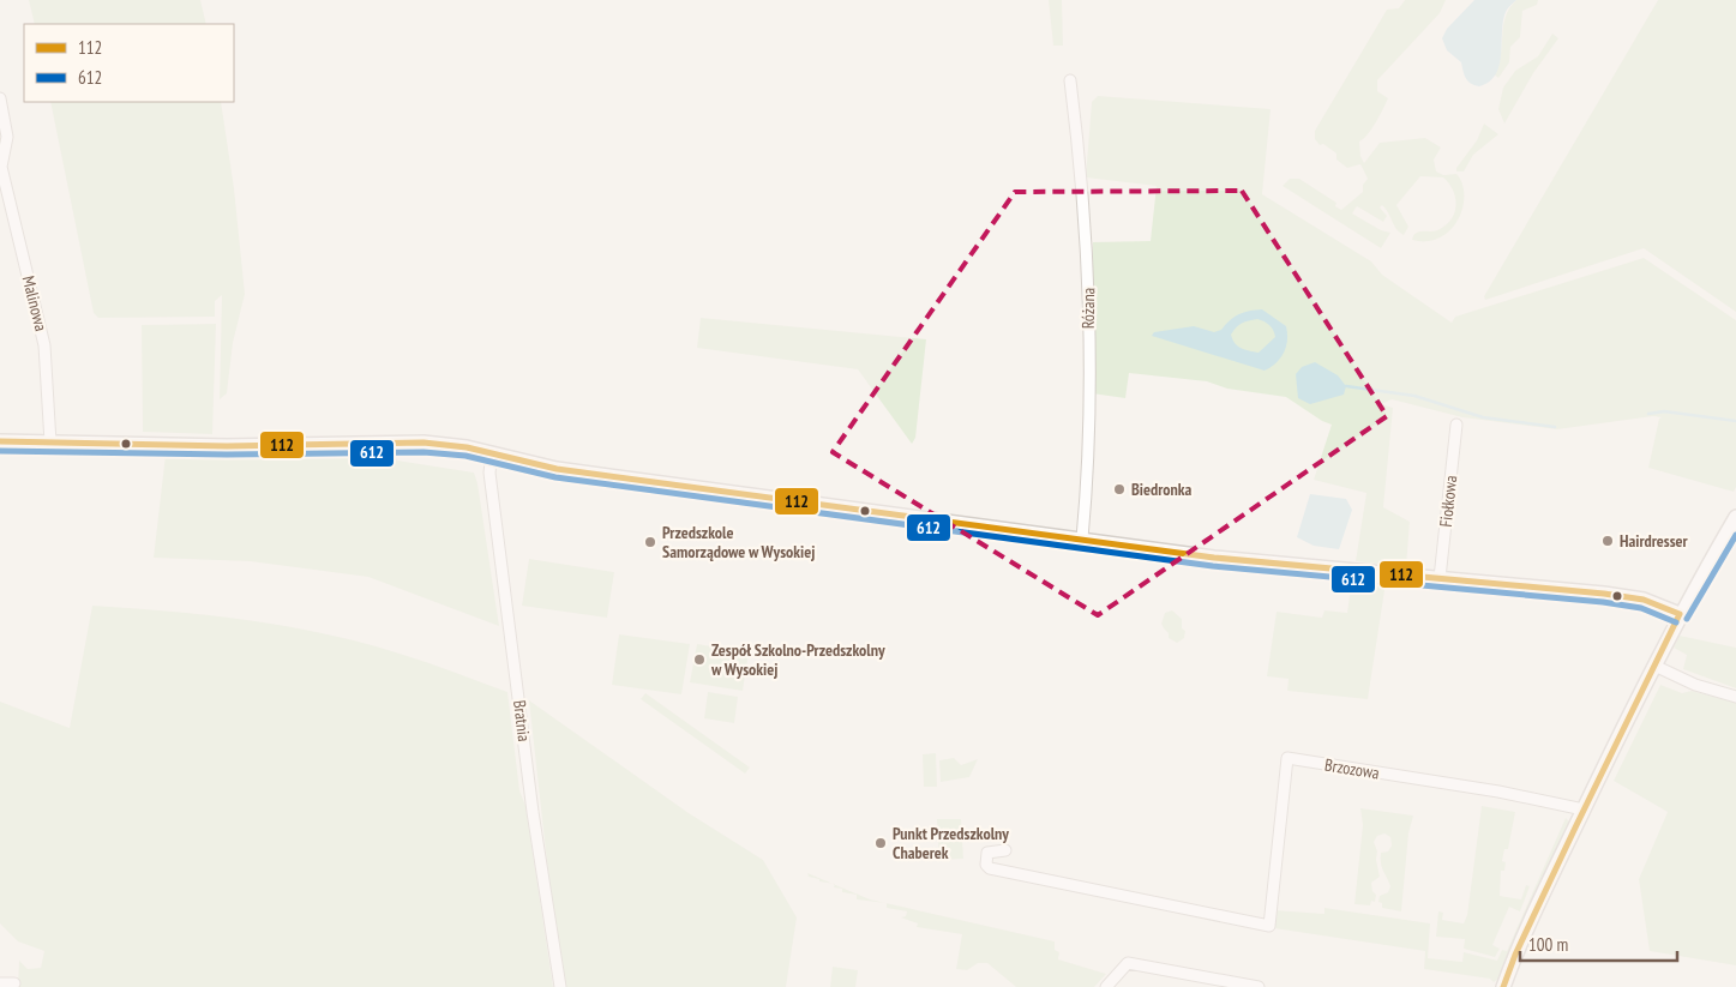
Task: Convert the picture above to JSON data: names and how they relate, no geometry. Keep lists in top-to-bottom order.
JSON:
{
  "streets": {
    "street": [
      "Malinowa",
      "Różana",
      "Fiołkowa",
      "Bratnia",
      "Brzozowa"
    ]
  },
  "places": [
    "Biedronka",
    "Hairdresser",
    "Przedszkole Samorządowe w Wysokiej",
    "Zespół Szkolno-Przedszkolny w Wysokiej",
    "Punkt Przedszkolny Chaberek"
  ],
  "lines": ["transit line 112", "transit line 612"],
  "legend": ["112", "612"],
  "scale_bar": "100 m"
}
